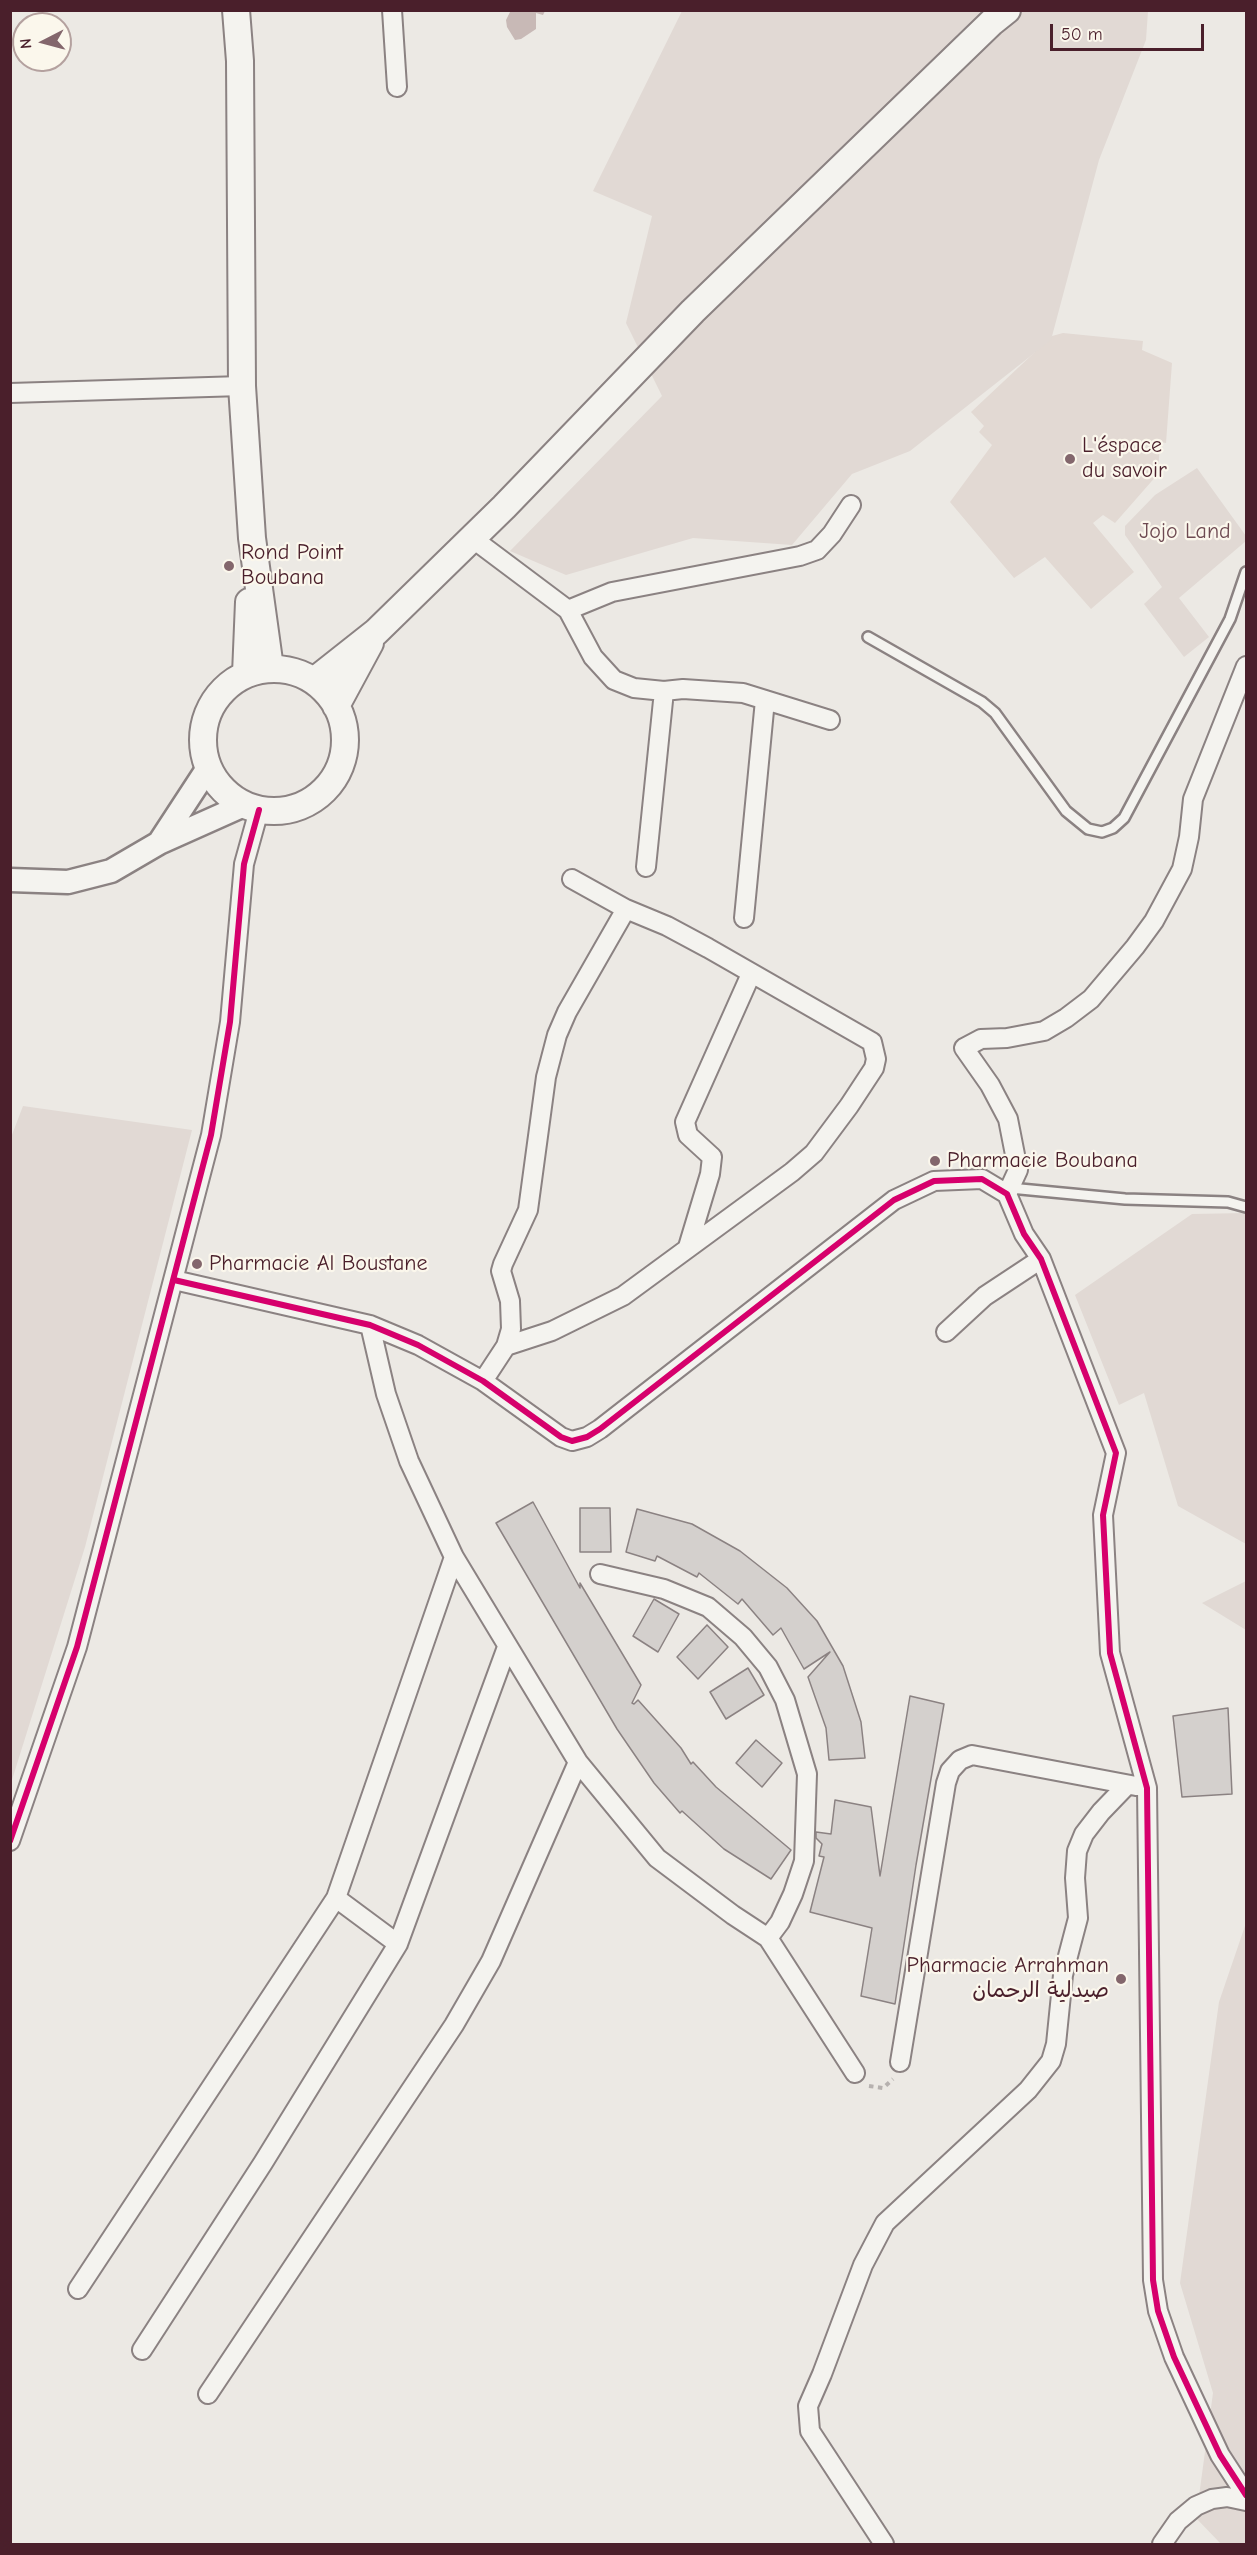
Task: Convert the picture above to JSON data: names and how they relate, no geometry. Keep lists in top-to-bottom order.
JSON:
{
  "parks": ["Jojo Land"],
  "places": [
    "L'éspace du savoir",
    "Rond Point Boubana",
    "Pharmacie Boubana",
    "Pharmacie Al Boustane",
    "Pharmacie Arrahman صيدلية الرحمان"
  ],
  "scale_bar": "50 m",
  "north": "left"
}
